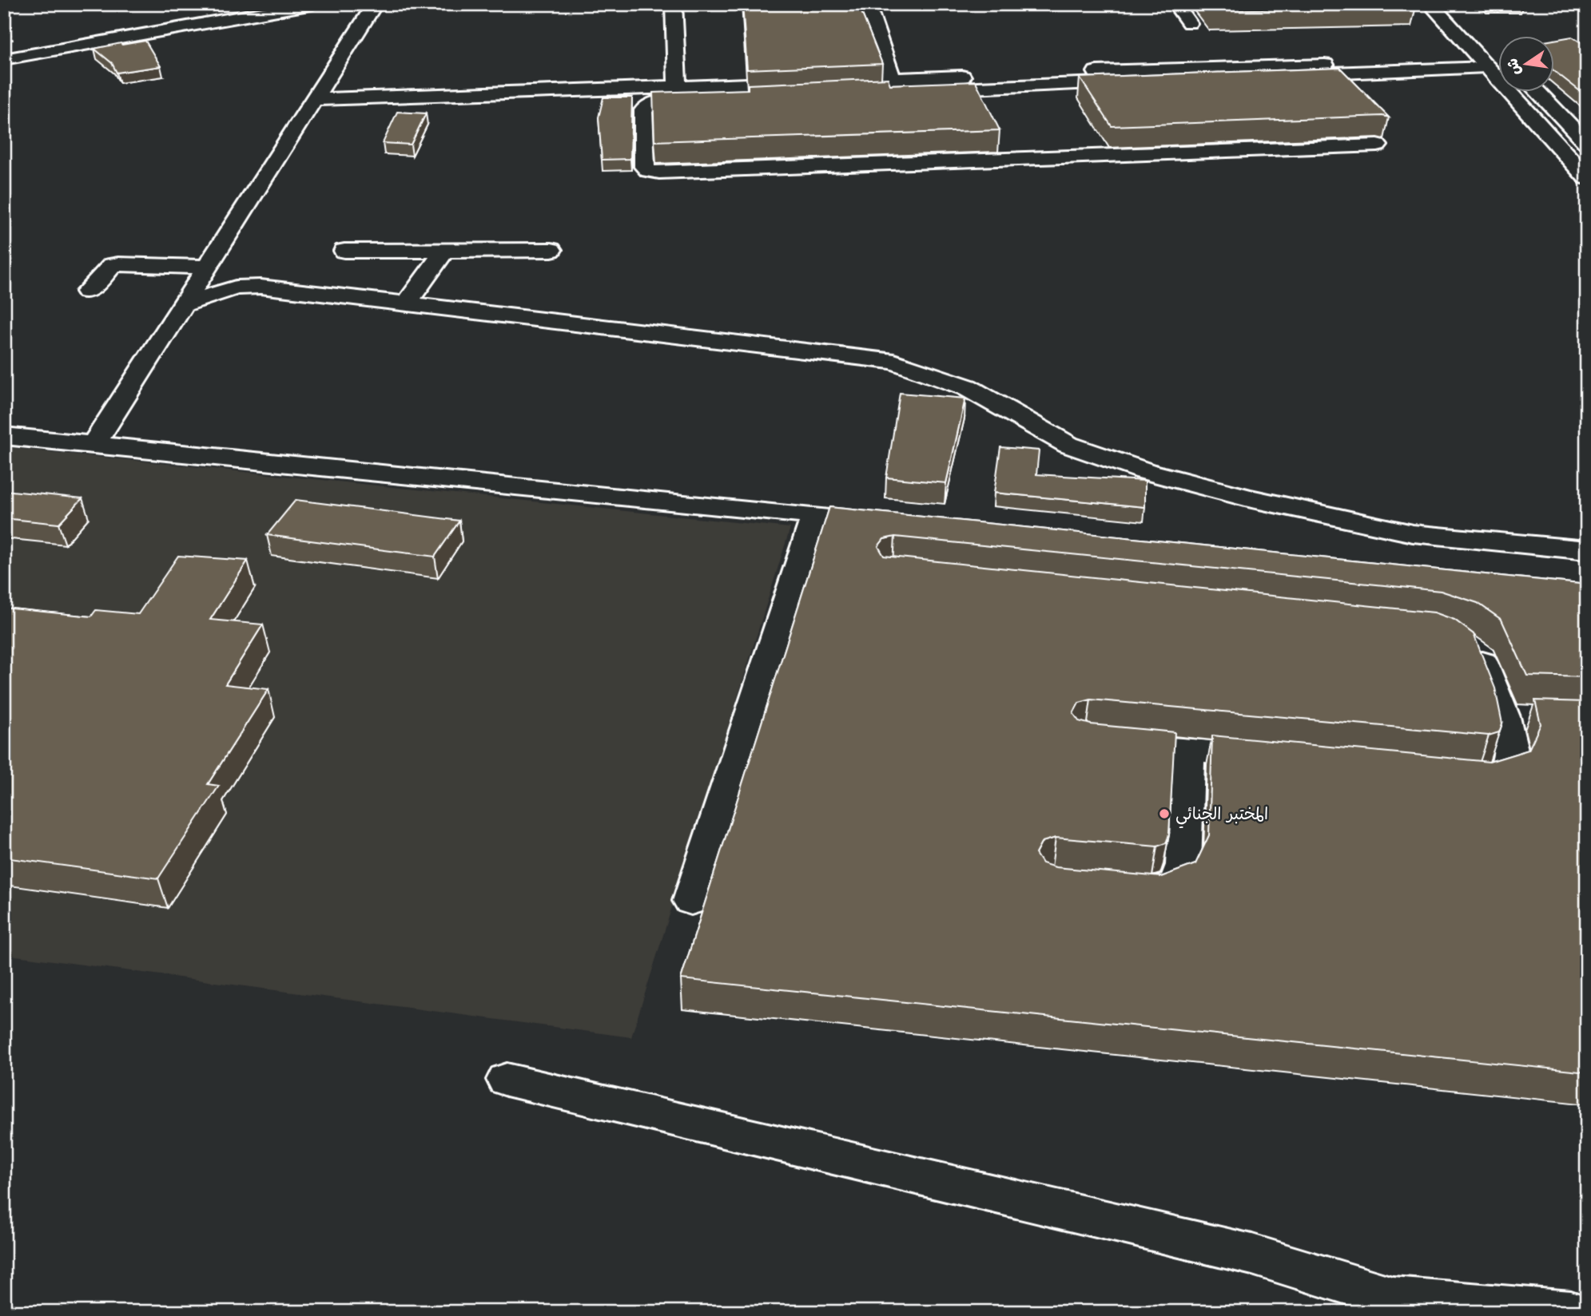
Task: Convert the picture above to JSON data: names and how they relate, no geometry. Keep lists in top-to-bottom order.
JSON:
{
  "places": ["المختبر الجنائي"],
  "north": "left"
}
